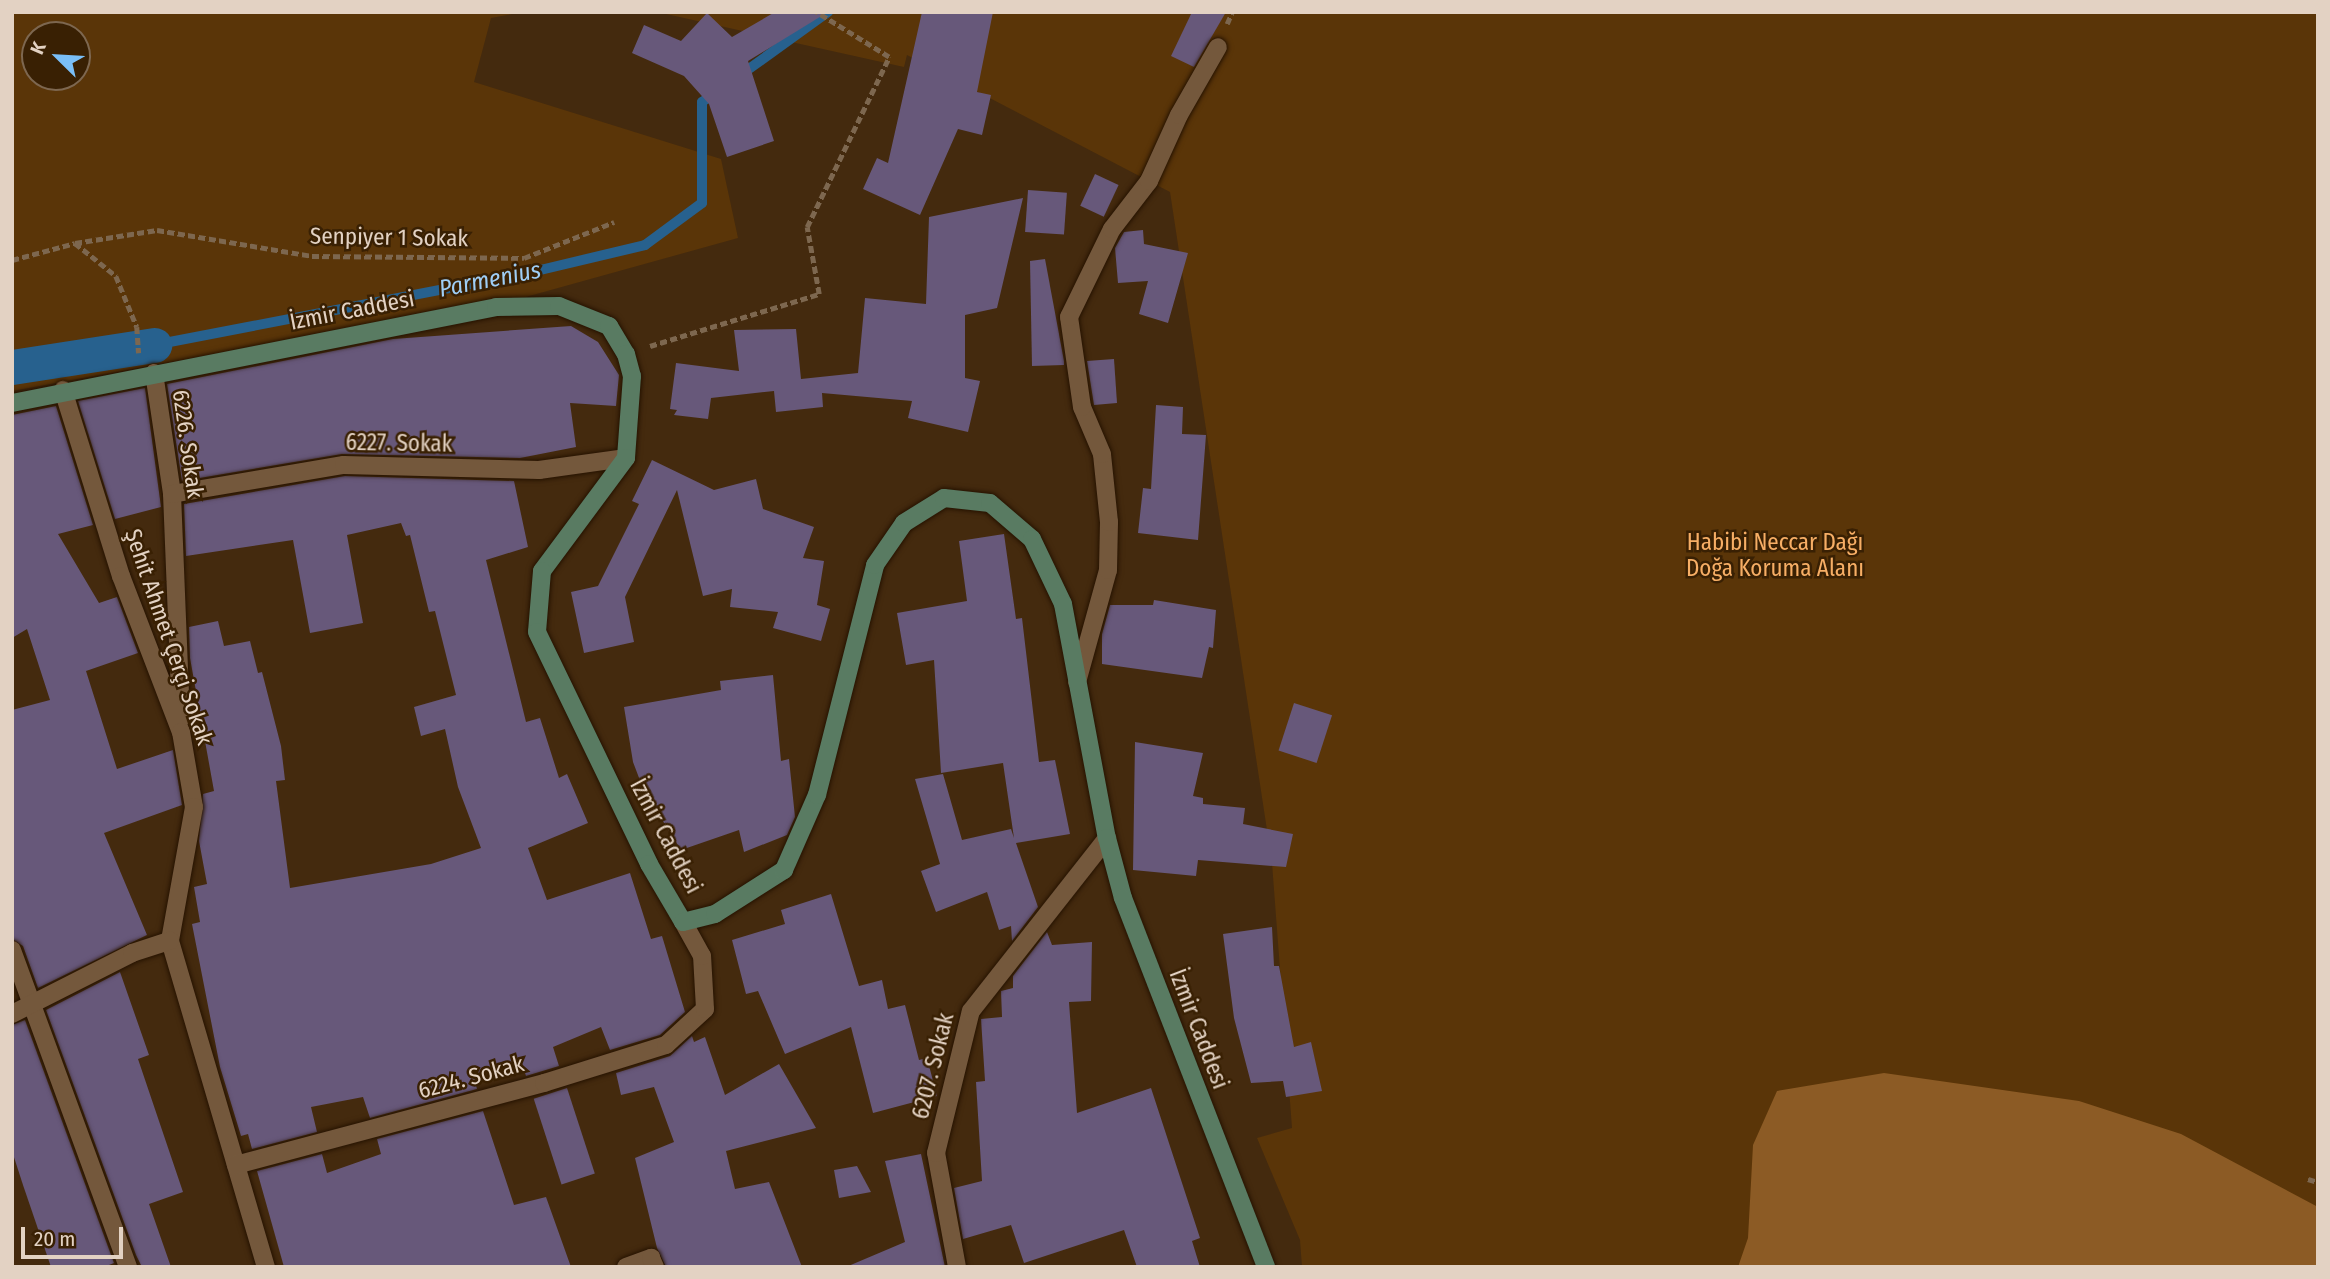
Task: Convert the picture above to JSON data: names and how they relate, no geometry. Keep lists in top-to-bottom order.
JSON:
{
  "streets": {
    "street": [
      "İzmir Caddesi",
      "6227. Sokak",
      "6226. Sokak",
      "Şehit Ahmet Çerçi Sokak",
      "6207. Sokak",
      "6224. Sokak"
    ],
    "path": ["Senpiyer 1 Sokak"]
  },
  "crossings": [
    ["İzmir Caddesi", "6227. Sokak"],
    ["İzmir Caddesi", "6226. Sokak"],
    ["İzmir Caddesi", "Şehit Ahmet Çerçi Sokak"],
    ["İzmir Caddesi", "6207. Sokak"],
    ["İzmir Caddesi", "6224. Sokak"],
    ["6227. Sokak", "6226. Sokak"],
    ["6226. Sokak", "Şehit Ahmet Çerçi Sokak"],
    ["Şehit Ahmet Çerçi Sokak", "6224. Sokak"]
  ],
  "water": ["Parmenius"],
  "parks": ["Habibi Neccar Dağı Doğa Koruma Alanı"],
  "scale_bar": "20 m",
  "north": "top left"
}
